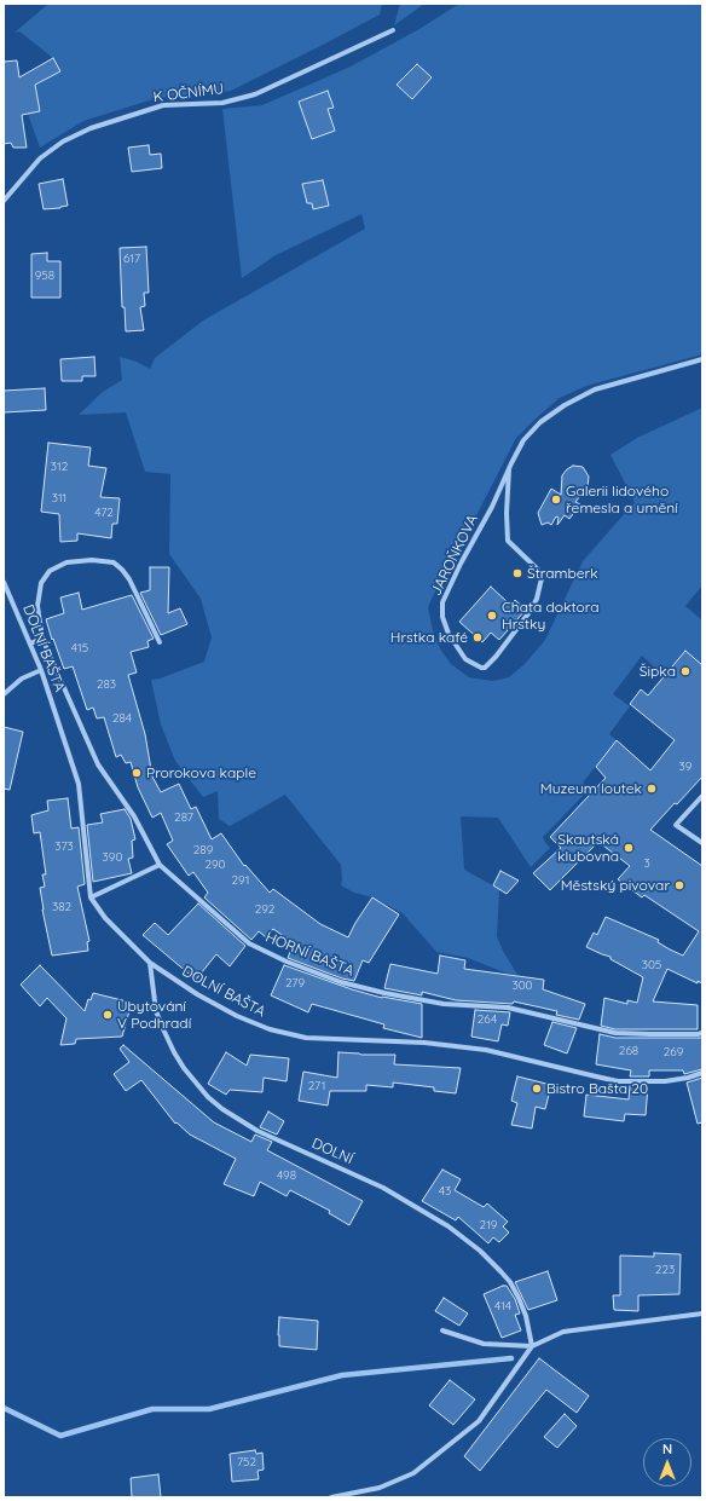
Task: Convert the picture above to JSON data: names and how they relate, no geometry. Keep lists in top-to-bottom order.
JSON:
{
  "streets": {
    "street": [
      "K OČNÍMU",
      "JAROŇKOVA",
      "DOLNÍ BAŠTA",
      "HORNÍ BAŠTA",
      "DOLNÍ"
    ]
  },
  "crossings": [
    ["DOLNÍ BAŠTA", "DOLNÍ"]
  ],
  "places": [
    "Galerii lidového řemesla a umění",
    "Štramberk",
    "Chata doktora Hrstky",
    "Hrstka kafé",
    "Šipka",
    "Prorokova kaple",
    "Muzeum loutek",
    "Skautská klubovna",
    "Městský pivovar",
    "Ubytování V Podhradí",
    "Bistro Bašta 20"
  ],
  "house_numbers": [
    "617",
    "958",
    "312",
    "311",
    "472",
    "415",
    "283",
    "284",
    "39",
    "287",
    "373",
    "289",
    "390",
    "3",
    "290",
    "291",
    "382",
    "292",
    "305",
    "279",
    "300",
    "264",
    "268",
    "269",
    "271",
    "498",
    "43",
    "219",
    "223",
    "414",
    "752"
  ],
  "north": "top"
}
